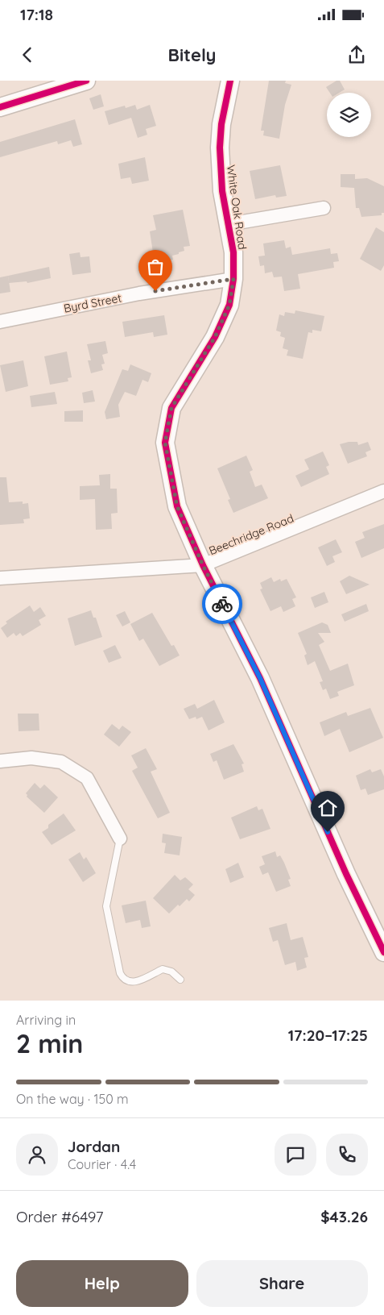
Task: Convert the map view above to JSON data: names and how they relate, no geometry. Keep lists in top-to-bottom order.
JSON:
{
  "streets": {
    "street": ["White Oak Road", "Byrd Street", "Beechridge Road"]
  },
  "crossings": [
    ["White Oak Road", "Byrd Street"],
    ["White Oak Road", "Beechridge Road"]
  ],
  "page": {
    "status": "17:18",
    "header": "Bitely",
    "heading": ["2 min", "Arriving in", "17:20–17:25"],
    "panel": [
      "Jordan",
      "Courier · 4.4",
      "Order #6497",
      "$43.26"
    ],
    "bar": "On the way · 150 m",
    "buttons": ["Help", "Share"]
  }
}
